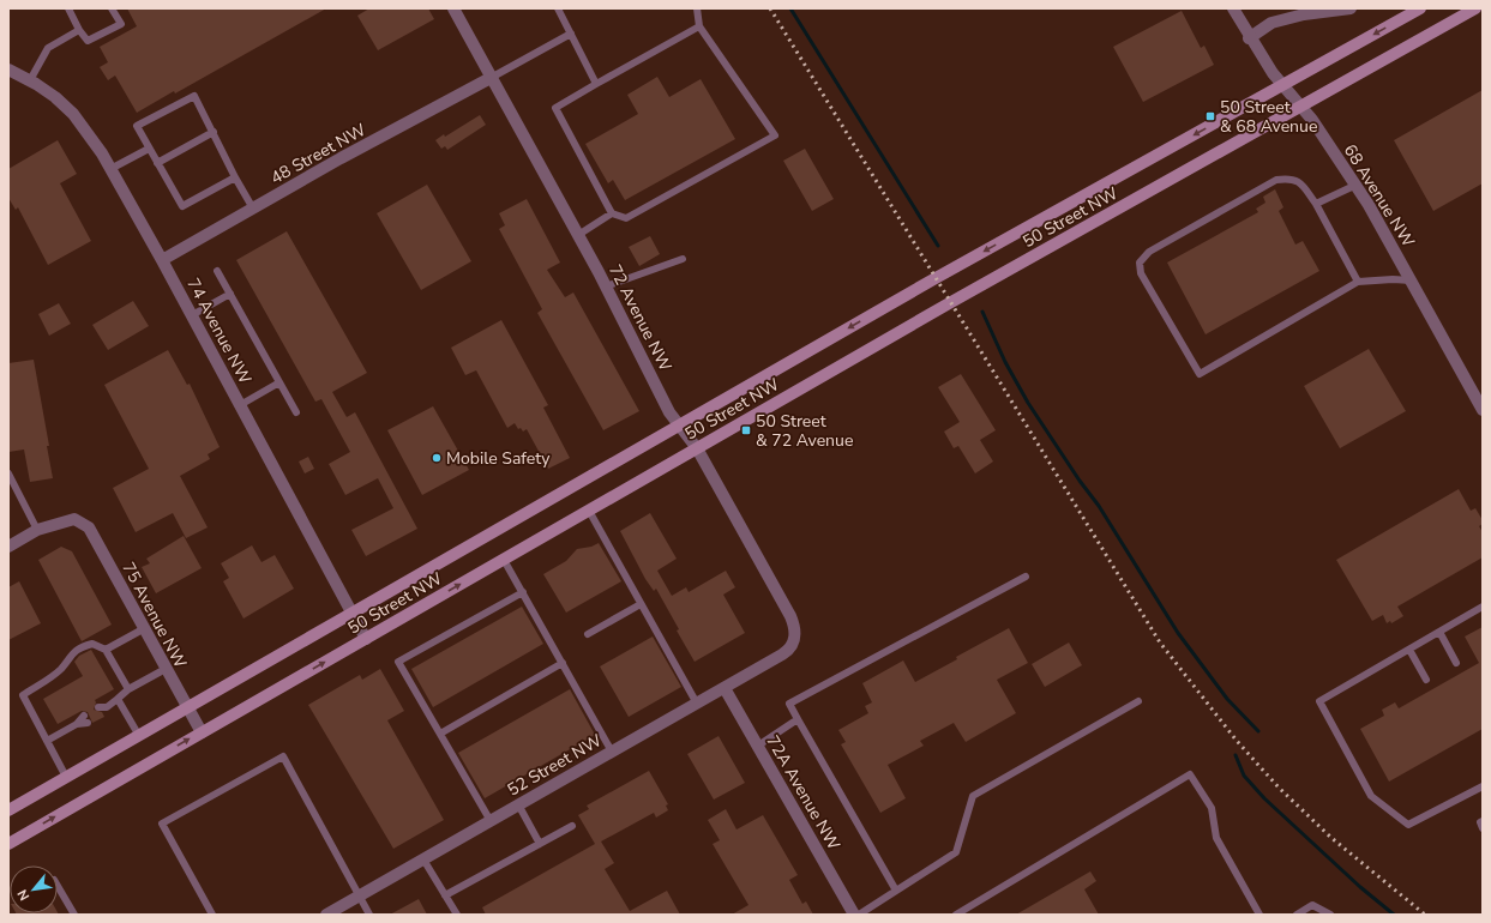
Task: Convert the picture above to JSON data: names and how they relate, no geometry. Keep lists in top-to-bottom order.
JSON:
{
  "streets": {
    "main road": ["50 Street NW"],
    "street": [
      "48 Street NW",
      "68 Avenue NW",
      "72 Avenue NW",
      "74 Avenue NW",
      "75 Avenue NW",
      "52 Street NW",
      "72A Avenue NW"
    ]
  },
  "crossings": [
    ["48 Street NW", "72 Avenue NW"],
    ["48 Street NW", "74 Avenue NW"],
    ["68 Avenue NW", "50 Street NW"],
    ["50 Street NW", "72 Avenue NW"],
    ["50 Street NW", "74 Avenue NW"],
    ["50 Street NW", "75 Avenue NW"],
    ["72 Avenue NW", "52 Street NW"],
    ["52 Street NW", "72A Avenue NW"]
  ],
  "places": {
    "transit": ["50 Street & 68 Avenue", "50 Street & 72 Avenue"],
    "other": ["Mobile Safety"]
  },
  "north": "bottom left"
}
